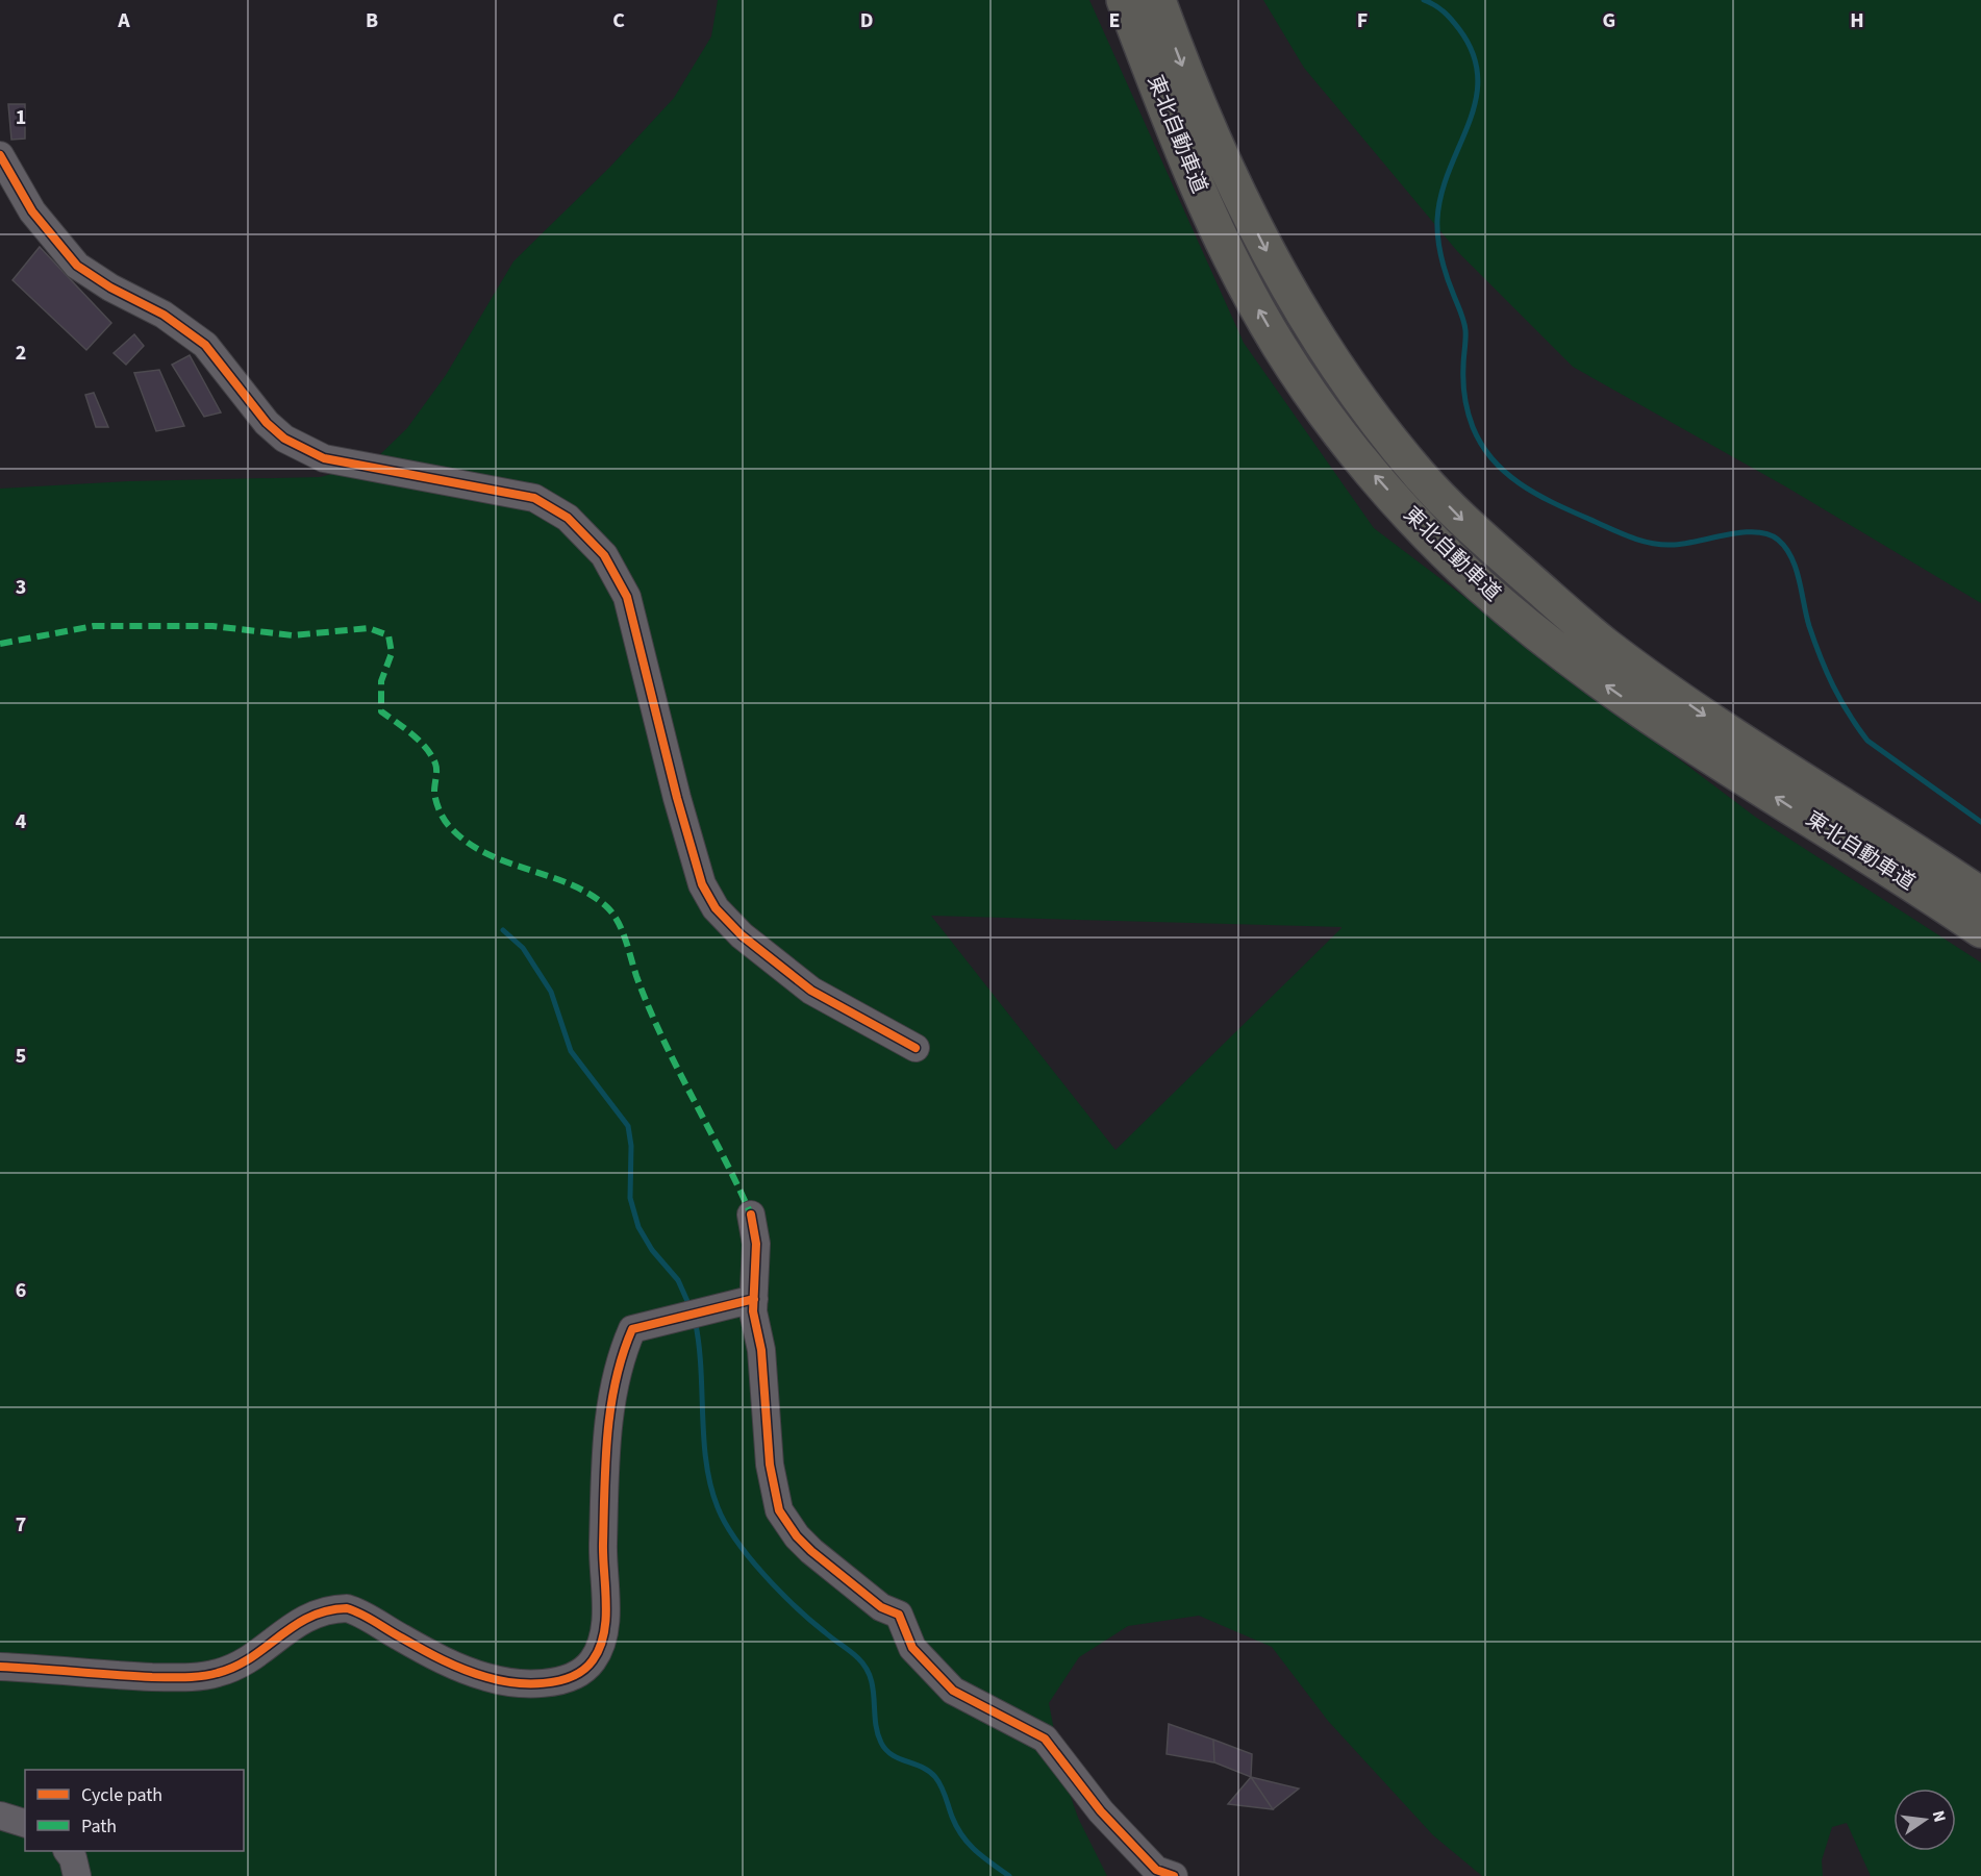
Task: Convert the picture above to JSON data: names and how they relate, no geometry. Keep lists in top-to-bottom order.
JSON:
{
  "streets": {
    "highway": ["東北自動車道"]
  },
  "legend": ["Cycle path", "Path"],
  "north": "right",
  "grid": {
    "columns": [
      "A",
      "B",
      "C",
      "D",
      "E",
      "F",
      "G",
      "H"
    ],
    "rows": [
      "1",
      "2",
      "3",
      "4",
      "5",
      "6",
      "7"
    ]
  }
}
